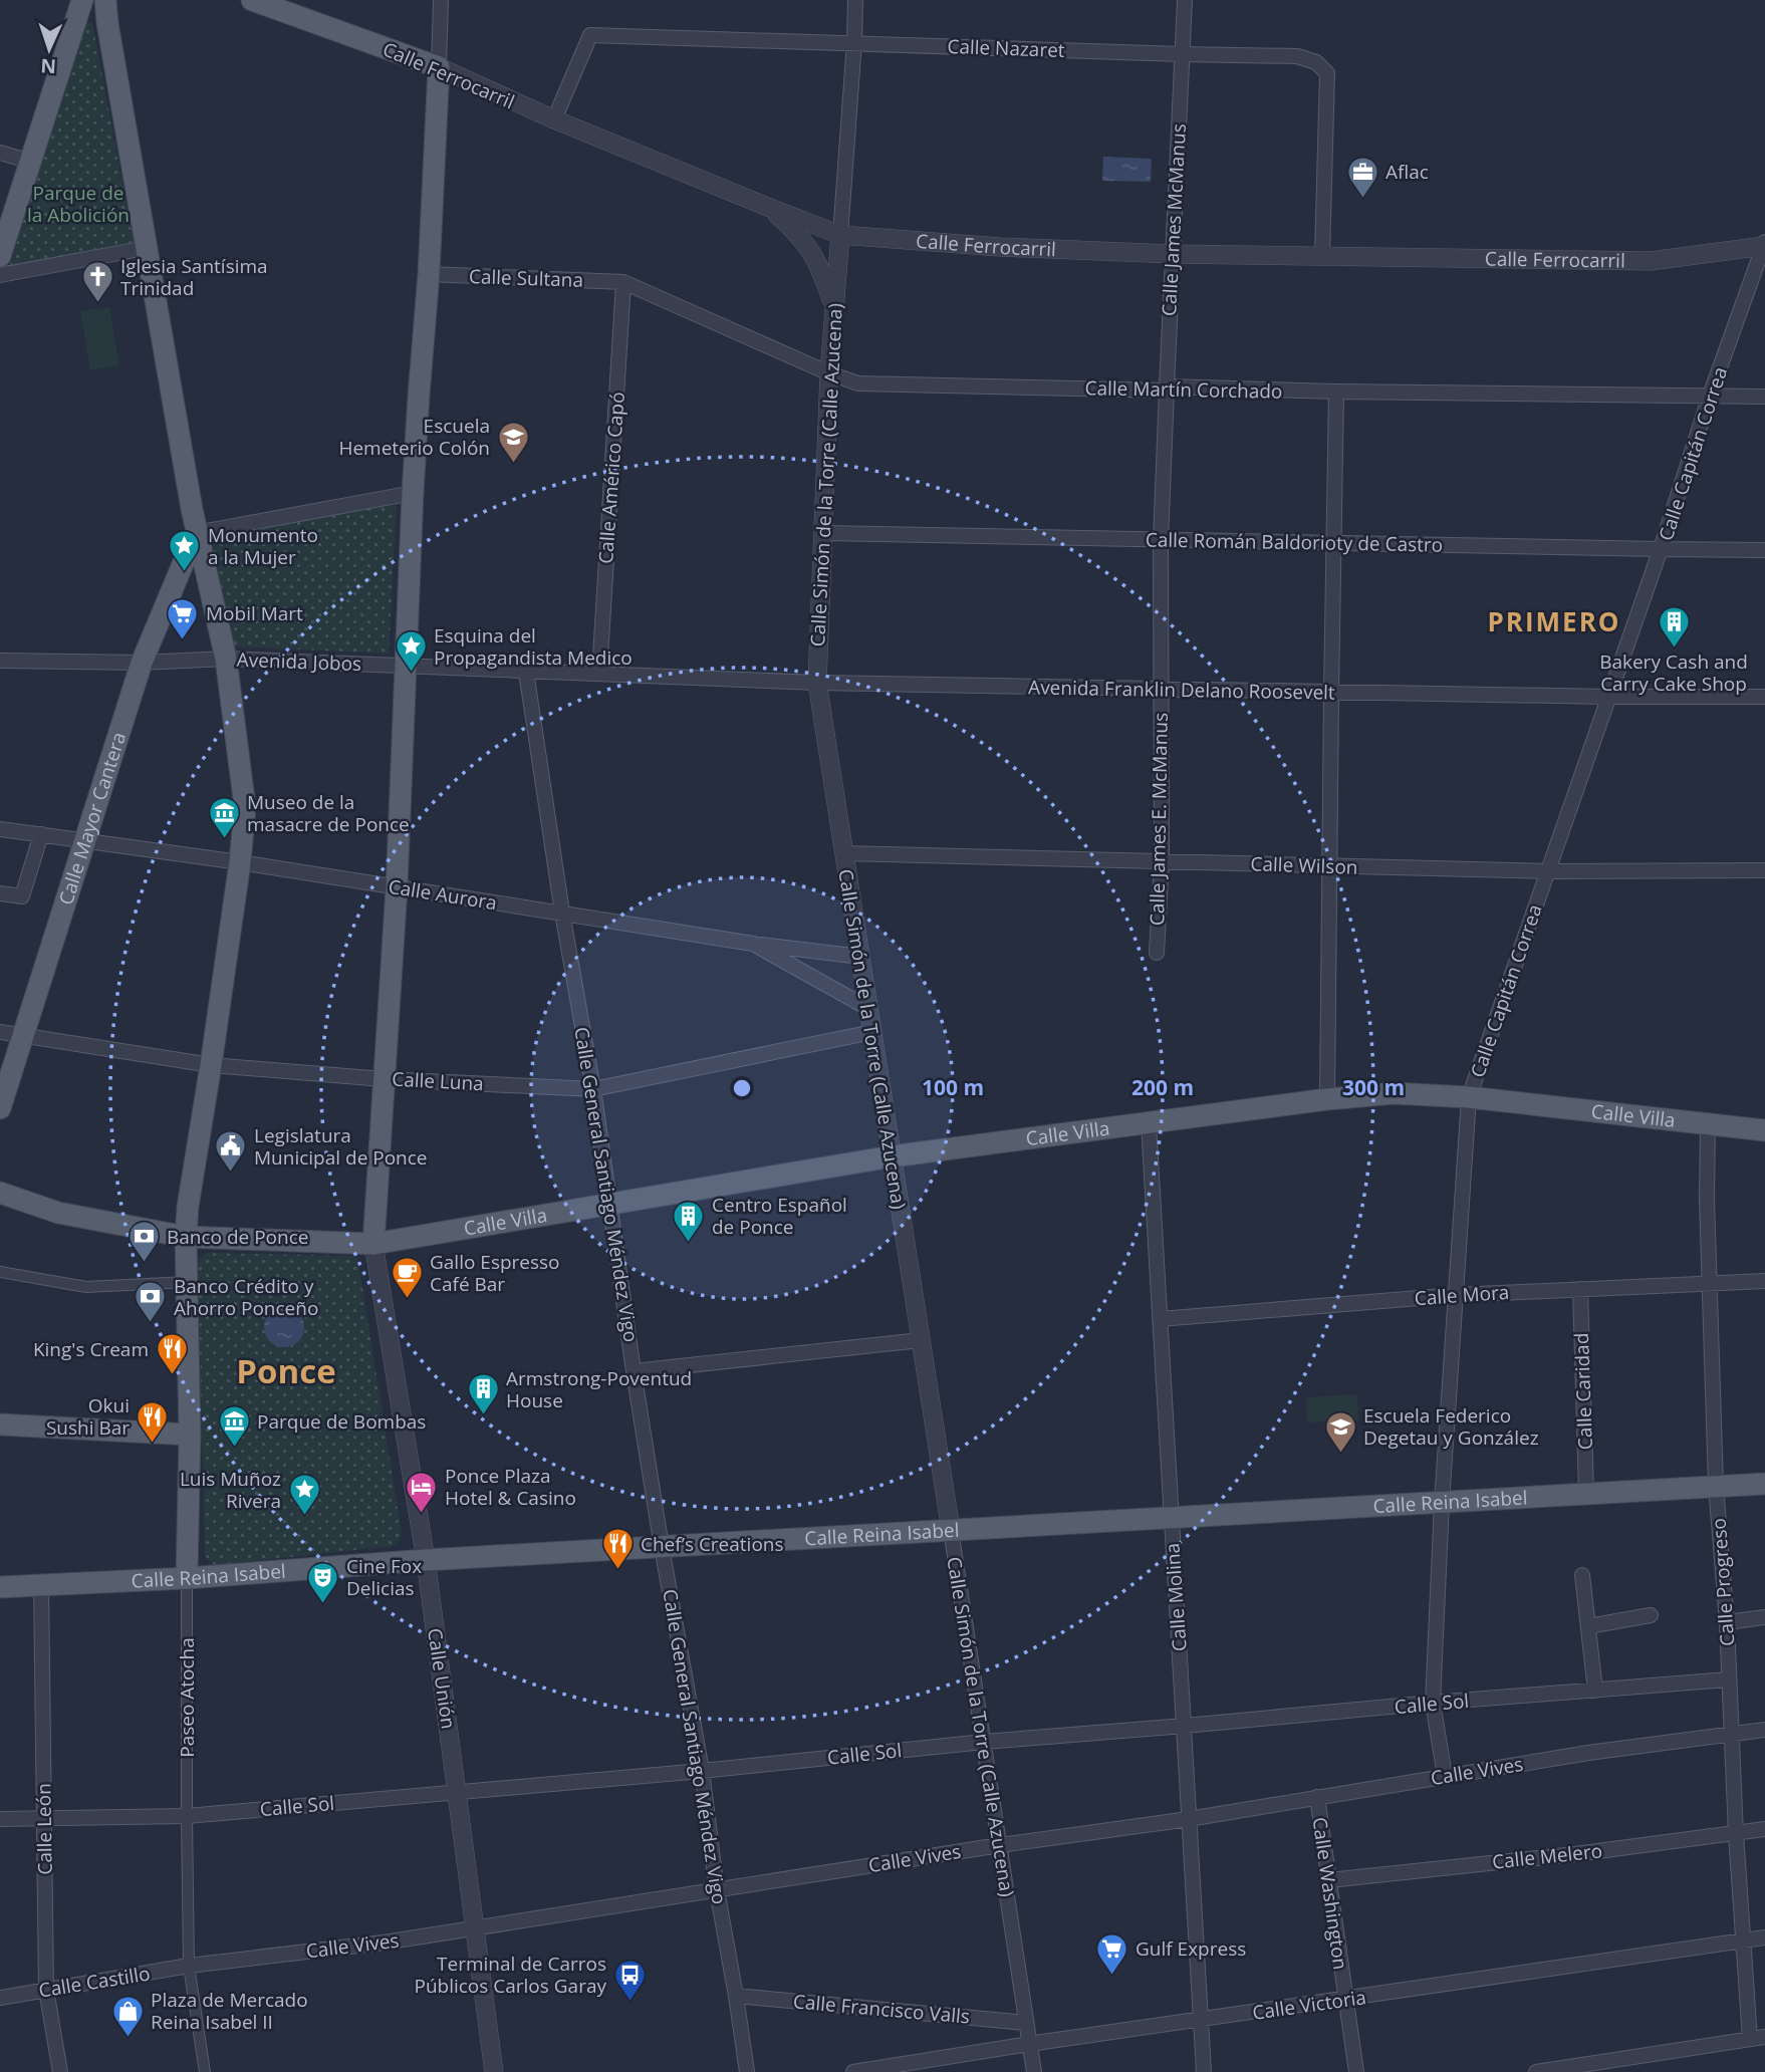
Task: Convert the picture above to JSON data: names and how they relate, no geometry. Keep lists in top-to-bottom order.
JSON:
{
  "streets": {
    "main road": [
      "Calle Ferrocarril",
      "Calle Mayor Cantera",
      "Calle Villa",
      "Calle Reina Isabel"
    ],
    "street": [
      "Calle Nazaret",
      "Calle James McManus",
      "Calle Sultana",
      "Calle Martín Corchado",
      "Calle Capitán Correa",
      "Calle Simón de la Torre (Calle Azucena)",
      "Calle Américo Capó",
      "Calle Román Baldorioty de Castro",
      "Avenida Jobos",
      "Avenida Franklin Delano Roosevelt",
      "Calle James E. McManus",
      "Calle Wilson",
      "Calle Aurora",
      "Calle Luna",
      "Calle General Santiago Méndez Vigo",
      "Calle Mora",
      "Calle Caridad",
      "Calle Progreso",
      "Calle Molina",
      "Calle Unión",
      "Paseo Atocha",
      "Calle Sol",
      "Calle Vives",
      "Calle León",
      "Calle Melero",
      "Calle Washington",
      "Calle Castillo",
      "Calle Victoria",
      "Calle Francisco Valls"
    ]
  },
  "crossings": [
    ["Calle Nazaret", "Calle Ferrocarril"],
    ["Calle Nazaret", "Calle James McManus"],
    ["Calle Nazaret", "Calle Simón de la Torre (Calle Azucena)"],
    ["Calle Ferrocarril", "Calle James McManus"],
    ["Calle Ferrocarril", "Calle Capitán Correa"],
    ["Calle Ferrocarril", "Calle Simón de la Torre (Calle Azucena)"],
    ["Calle James McManus", "Calle Martín Corchado"],
    ["Calle James McManus", "Calle James E. McManus"],
    ["Calle Sultana", "Calle Martín Corchado"],
    ["Calle Sultana", "Calle Américo Capó"],
    ["Calle Martín Corchado", "Calle Capitán Correa"],
    ["Calle Martín Corchado", "Calle Simón de la Torre (Calle Azucena)"],
    ["Calle Martín Corchado", "Calle Américo Capó"],
    ["Calle Martín Corchado", "Calle James E. McManus"],
    ["Calle Capitán Correa", "Calle Román Baldorioty de Castro"],
    ["Calle Capitán Correa", "Avenida Franklin Delano Roosevelt"],
    ["Calle Capitán Correa", "Calle Wilson"],
    ["Calle Capitán Correa", "Calle Villa"],
    ["Calle Capitán Correa", "Calle Mora"],
    ["Calle Capitán Correa", "Calle Reina Isabel"],
    ["Calle Capitán Correa", "Calle Sol"],
    ["Calle Capitán Correa", "Calle Vives"],
    ["Calle Simón de la Torre (Calle Azucena)", "Calle Román Baldorioty de Castro"],
    ["Calle Simón de la Torre (Calle Azucena)", "Avenida Franklin Delano Roosevelt"],
    ["Calle Simón de la Torre (Calle Azucena)", "Calle Wilson"],
    ["Calle Simón de la Torre (Calle Azucena)", "Calle Aurora"],
    ["Calle Simón de la Torre (Calle Azucena)", "Calle Luna"],
    ["Calle Simón de la Torre (Calle Azucena)", "Calle Villa"],
    ["Calle Simón de la Torre (Calle Azucena)", "Calle Reina Isabel"],
    ["Calle Simón de la Torre (Calle Azucena)", "Calle Sol"],
    ["Calle Simón de la Torre (Calle Azucena)", "Calle Vives"],
    ["Calle Simón de la Torre (Calle Azucena)", "Calle Victoria"],
    ["Calle Simón de la Torre (Calle Azucena)", "Calle Francisco Valls"],
    ["Calle Américo Capó", "Avenida Jobos"],
    ["Calle Américo Capó", "Avenida Franklin Delano Roosevelt"],
    ["Calle Román Baldorioty de Castro", "Calle James E. McManus"],
    ["Avenida Jobos", "Avenida Franklin Delano Roosevelt"],
    ["Avenida Jobos", "Calle Mayor Cantera"],
    ["Avenida Jobos", "Calle General Santiago Méndez Vigo"],
    ["Avenida Franklin Delano Roosevelt", "Calle James E. McManus"],
    ["Calle Mayor Cantera", "Calle Aurora"],
    ["Calle Mayor Cantera", "Calle Luna"],
    ["Calle James E. McManus", "Calle Wilson"],
    ["Calle Aurora", "Calle General Santiago Méndez Vigo"],
    ["Calle Luna", "Calle General Santiago Méndez Vigo"],
    ["Calle Villa", "Calle General Santiago Méndez Vigo"],
    ["Calle Villa", "Calle Progreso"],
    ["Calle Villa", "Calle Molina"],
    ["Calle Villa", "Calle Unión"],
    ["Calle General Santiago Méndez Vigo", "Calle Reina Isabel"],
    ["Calle General Santiago Méndez Vigo", "Calle Sol"],
    ["Calle General Santiago Méndez Vigo", "Calle Vives"],
    ["Calle General Santiago Méndez Vigo", "Calle Francisco Valls"],
    ["Calle Mora", "Calle Caridad"],
    ["Calle Mora", "Calle Progreso"],
    ["Calle Mora", "Calle Molina"],
    ["Calle Caridad", "Calle Reina Isabel"],
    ["Calle Reina Isabel", "Calle Progreso"],
    ["Calle Reina Isabel", "Calle Molina"],
    ["Calle Reina Isabel", "Calle Unión"],
    ["Calle Reina Isabel", "Paseo Atocha"],
    ["Calle Reina Isabel", "Calle León"],
    ["Calle Progreso", "Calle Sol"],
    ["Calle Progreso", "Calle Vives"],
    ["Calle Progreso", "Calle Melero"],
    ["Calle Progreso", "Calle Victoria"],
    ["Calle Molina", "Calle Sol"],
    ["Calle Molina", "Calle Vives"],
    ["Calle Molina", "Calle Victoria"],
    ["Calle Unión", "Calle Sol"],
    ["Calle Unión", "Calle Vives"],
    ["Paseo Atocha", "Calle Sol"],
    ["Paseo Atocha", "Calle Vives"],
    ["Paseo Atocha", "Calle Castillo"],
    ["Calle Sol", "Calle León"],
    ["Calle Vives", "Calle Washington"],
    ["Calle Vives", "Calle Castillo"],
    ["Calle León", "Calle Castillo"],
    ["Calle Melero", "Calle Washington"],
    ["Calle Washington", "Calle Victoria"]
  ],
  "districts": ["PRIMERO", "Ponce"],
  "parks": ["Parque de la Abolición"],
  "places": {
    "office": ["Aflac"],
    "church": ["Iglesia Santísima Trinidad"],
    "school or university": ["Escuela Hemeterio Colón", "Escuela Federico Degetau y González"],
    "place": ["Monumento a la Mujer", "Esquina del Propagandista Medico", "Luis Muñoz Rivera"],
    "supermarket": ["Mobil Mart", "Gulf Express"],
    "building": ["Bakery Cash and Carry Cake Shop", "Centro Español de Ponce", "Armstrong-Poventud House"],
    "museum": ["Museo de la masacre de Ponce", "Parque de Bombas"],
    "public building": ["Legislatura Municipal de Ponce"],
    "bank": ["Banco de Ponce", "Banco Crédito y Ahorro Ponceño"],
    "cafe": ["Gallo Espresso Café Bar"],
    "restaurant": ["King's Cream", "Okui Sushi Bar", "Chef’s Creations"],
    "hotel": ["Ponce Plaza Hotel & Casino"],
    "theatre": ["Cine Fox Delicias"],
    "bus stop": ["Terminal de Carros Públicos Carlos Garay"],
    "shop": ["Plaza de Mercado Reina Isabel II"]
  },
  "north": "bottom",
  "rings": ["100 m", "200 m", "300 m"]
}
